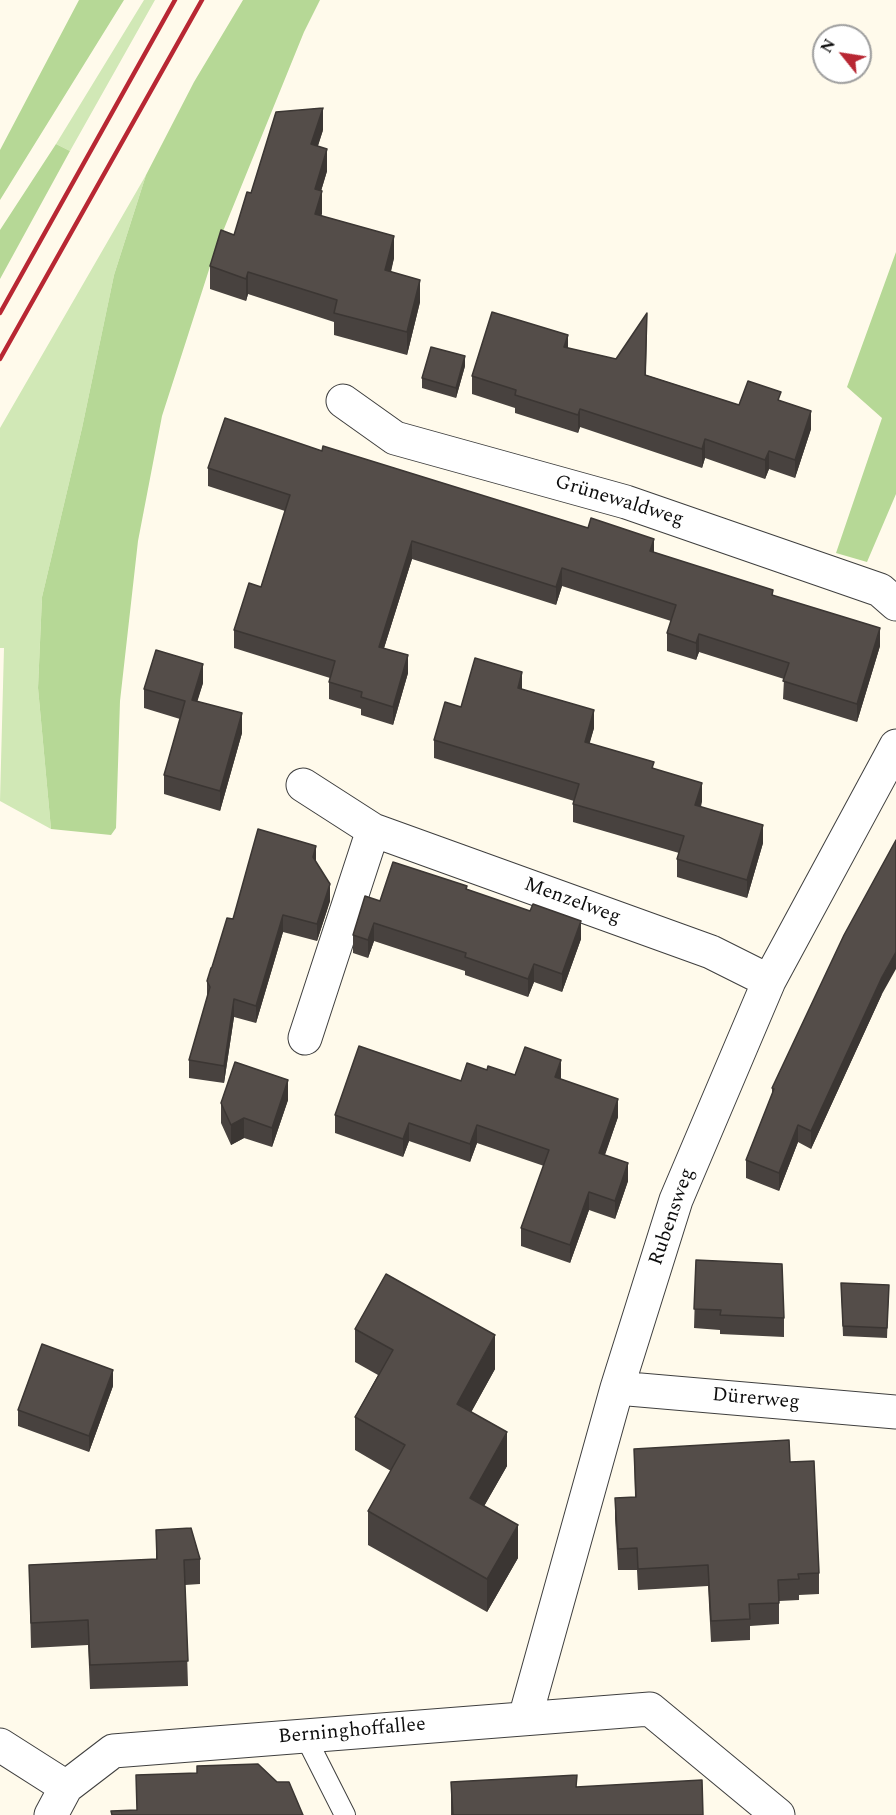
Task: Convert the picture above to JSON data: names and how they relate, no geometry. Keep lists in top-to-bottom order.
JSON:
{
  "streets": {
    "street": [
      "Grünewaldweg",
      "Menzelweg",
      "Rubensweg",
      "Dürerweg",
      "Berninghoffallee"
    ]
  },
  "crossings": [
    ["Menzelweg", "Rubensweg"],
    ["Rubensweg", "Dürerweg"],
    ["Rubensweg", "Berninghoffallee"]
  ],
  "north": "top left"
}
